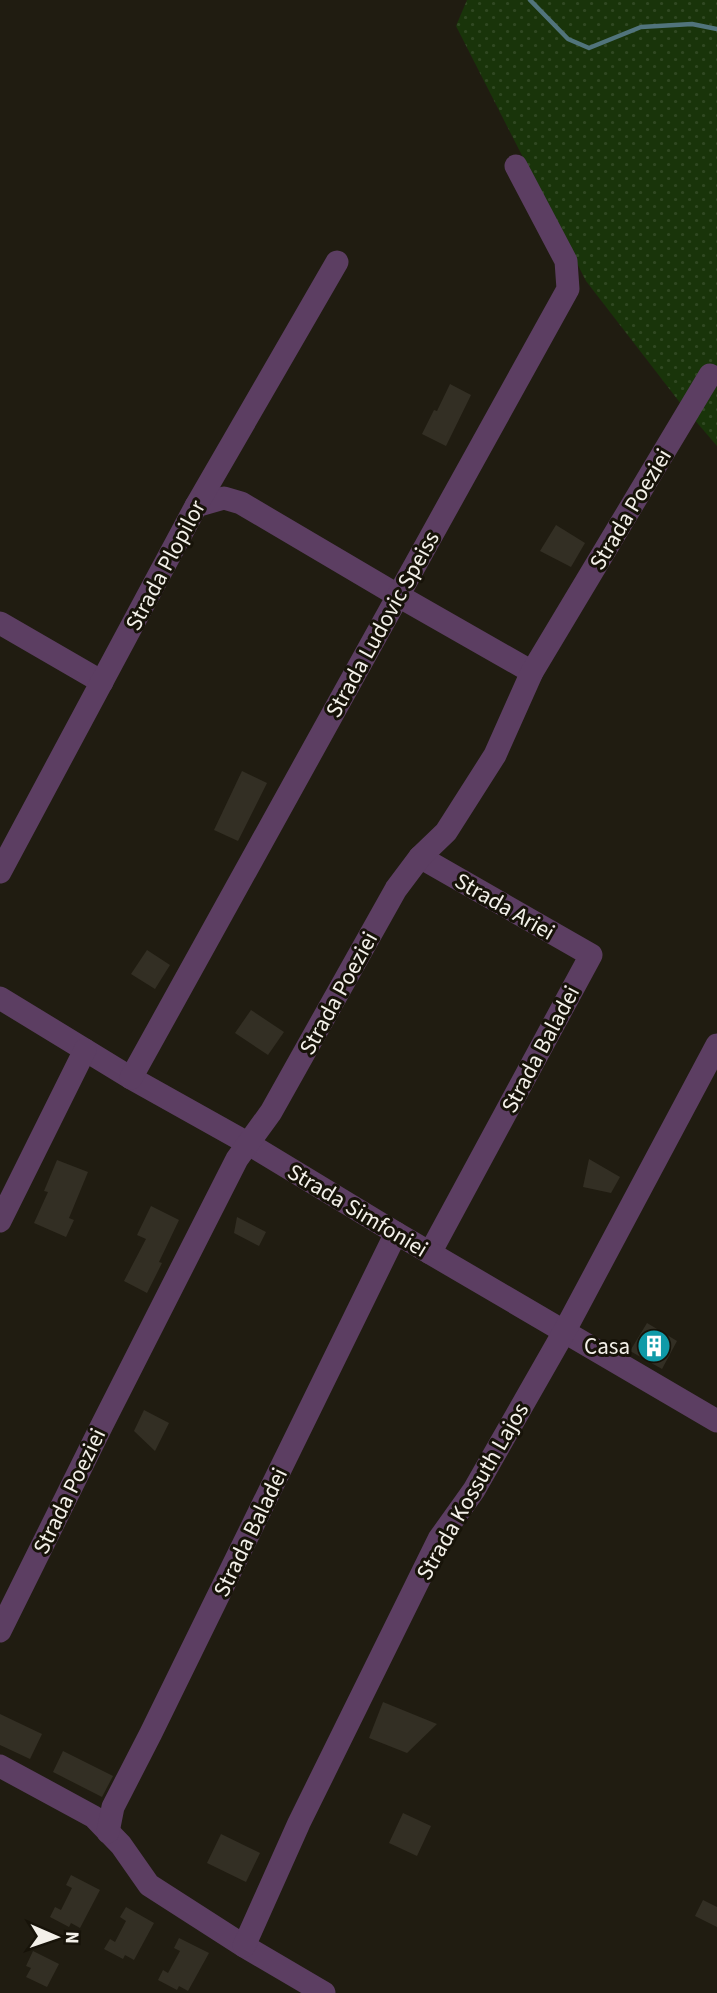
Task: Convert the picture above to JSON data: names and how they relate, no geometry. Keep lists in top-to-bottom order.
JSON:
{
  "streets": {
    "street": [
      "Strada Poeziei",
      "Strada Plopilor",
      "Strada Ludovic Speiss",
      "Strada Ariei",
      "Strada Baladei",
      "Strada Simfoniei",
      "Strada Kossuth Lajos"
    ]
  },
  "crossings": [
    ["Strada Poeziei", "Strada Ariei"],
    ["Strada Poeziei", "Strada Simfoniei"],
    ["Strada Ludovic Speiss", "Strada Simfoniei"],
    ["Strada Ariei", "Strada Baladei"],
    ["Strada Baladei", "Strada Simfoniei"],
    ["Strada Simfoniei", "Strada Kossuth Lajos"]
  ],
  "places": {
    "building": ["Casa"]
  },
  "north": "right"
}
